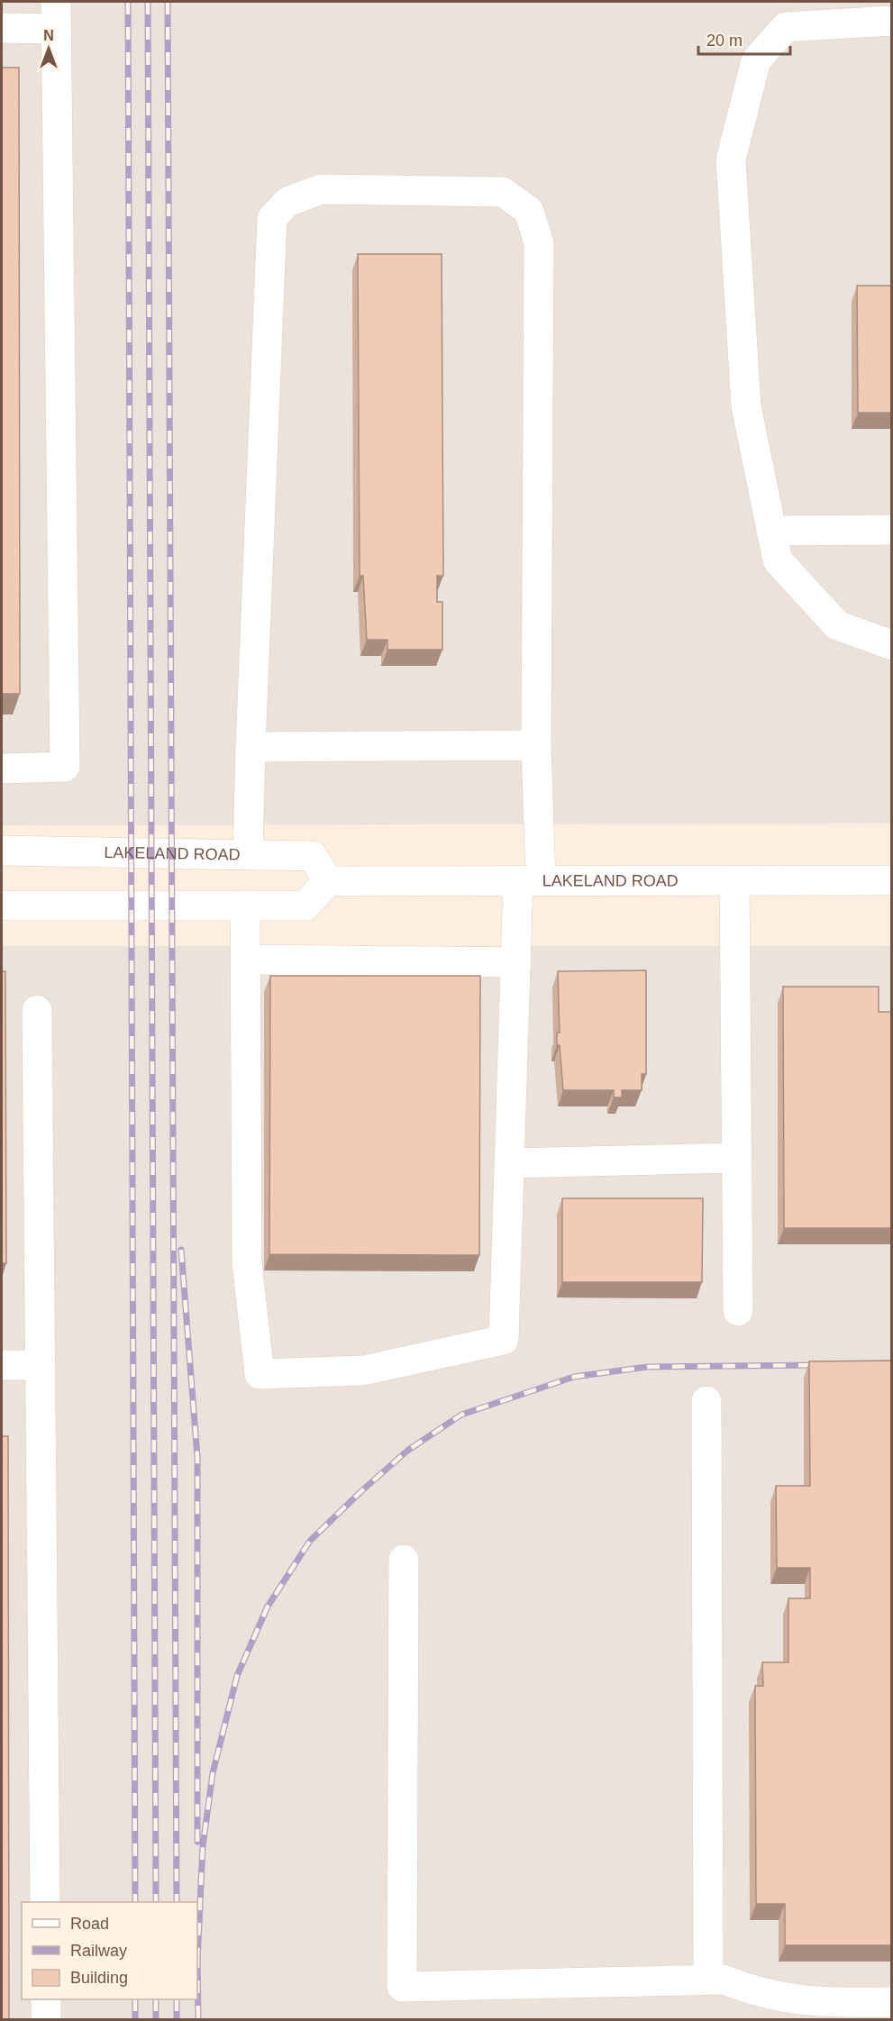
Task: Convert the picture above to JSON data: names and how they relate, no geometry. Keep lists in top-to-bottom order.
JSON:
{
  "streets": {
    "street": ["LAKELAND ROAD"]
  },
  "legend": ["Road", "Railway", "Building"],
  "scale_bar": "20 m",
  "north": "top"
}
